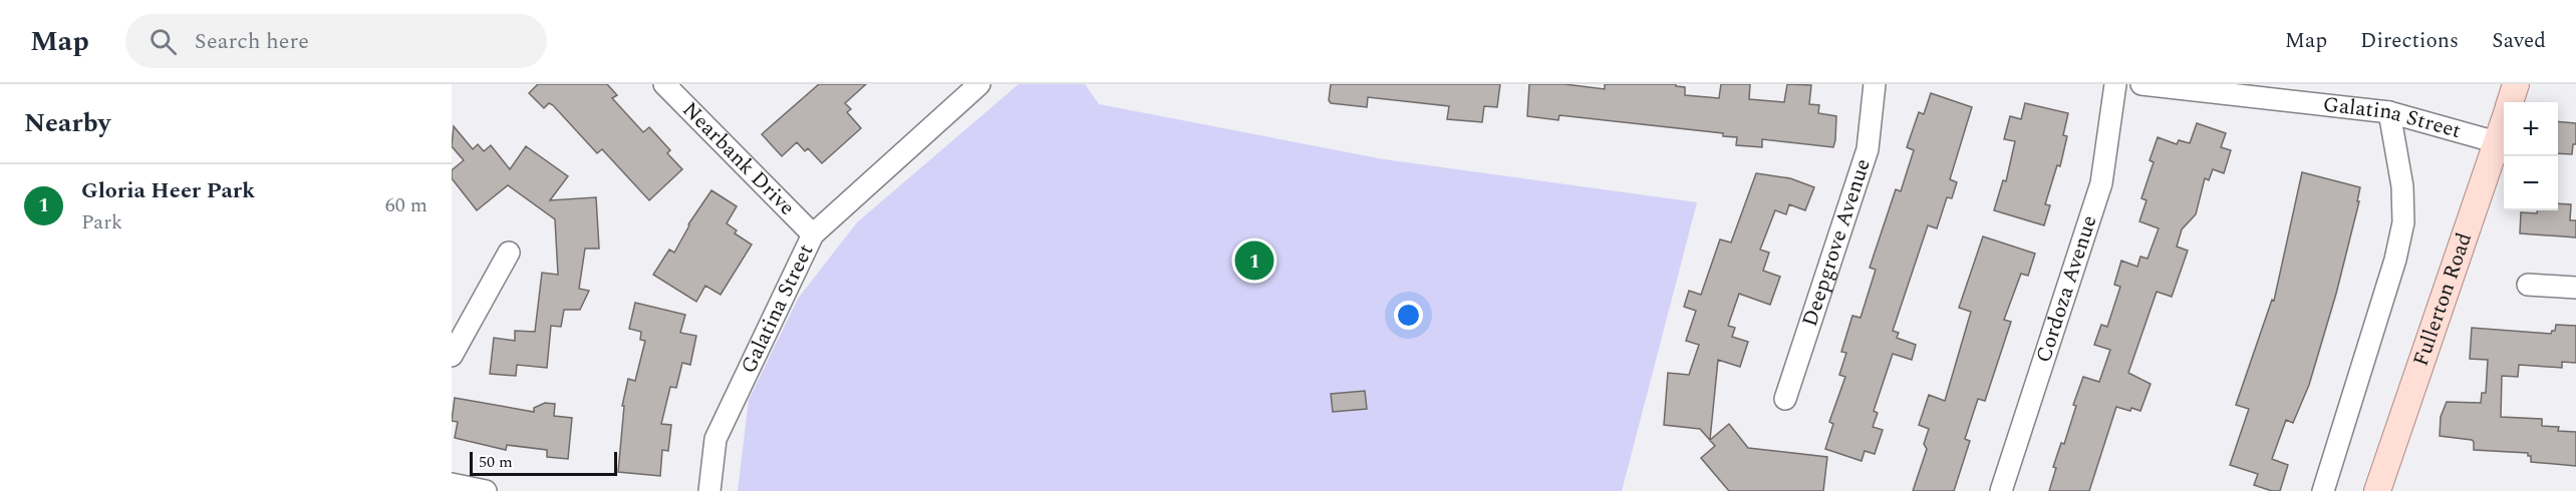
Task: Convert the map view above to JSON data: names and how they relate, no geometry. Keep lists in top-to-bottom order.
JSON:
{
  "streets": {
    "main road": ["Fullerton Road"],
    "street": [
      "Galatina Street",
      "Nearbank Drive",
      "Deepgrove Avenue",
      "Cordoza Avenue"
    ]
  },
  "crossings": [
    ["Galatina Street", "Nearbank Drive"],
    ["Galatina Street", "Fullerton Road"]
  ],
  "scale_bar": "50 m",
  "page": {
    "header": "Map",
    "search": "Search here",
    "nav": ["Map", "Directions", "Saved"],
    "heading": "Nearby",
    "map_buttons": ["+", "−"],
    "list": [
      {
        "mark": "1",
        "name": "Gloria Heer Park",
        "note": "Park",
        "value": "60 m"
      }
    ],
    "pins": "1",
    "scale": "50 m"
  }
}
